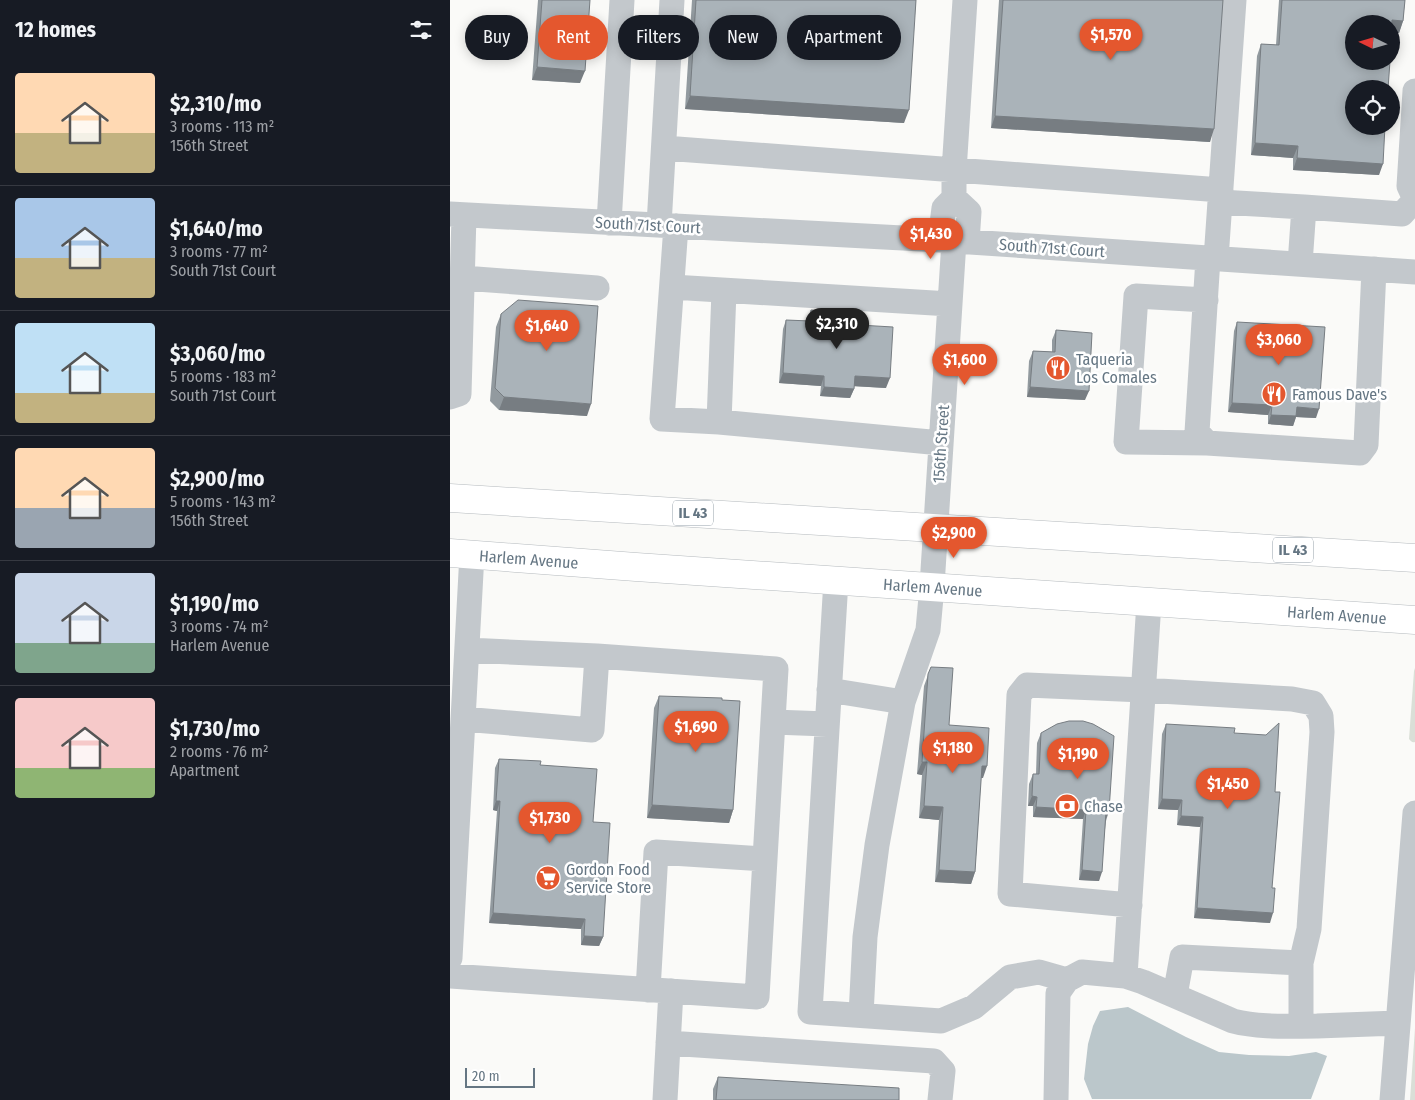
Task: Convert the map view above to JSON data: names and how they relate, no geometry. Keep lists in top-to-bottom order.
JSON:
{
  "streets": {
    "main road": ["IL 43", "Harlem Avenue"],
    "street": ["South 71st Court", "156th Street"]
  },
  "crossings": [
    ["South 71st Court", "156th Street"],
    ["156th Street", "IL 43"],
    ["156th Street", "Harlem Avenue"]
  ],
  "places": {
    "restaurant": ["Taqueria Los Comales", "Famous Dave's"],
    "bank": ["Chase"],
    "supermarket": ["Gordon Food Service Store"]
  },
  "scale_bar": "20 m",
  "north": "left",
  "page": {
    "heading": "12 homes",
    "chip": [
      "Buy",
      "Rent",
      "Filters",
      "New",
      "Apartment"
    ],
    "price": [
      "$1,570",
      "$1,430",
      "$2,310",
      "$1,640",
      "$3,060",
      "$1,600",
      "$2,900",
      "$1,690",
      "$1,180",
      "$1,190",
      "$1,450",
      "$1,730"
    ],
    "list": [
      {
        "name": "$2,310/mo",
        "note": "3 rooms · 113 m² · 156th Street"
      },
      {
        "name": "$1,640/mo",
        "note": "3 rooms · 77 m² · South 71st Court"
      },
      {
        "name": "$3,060/mo",
        "note": "5 rooms · 183 m² · South 71st Court"
      },
      {
        "name": "$2,900/mo",
        "note": "5 rooms · 143 m² · 156th Street"
      },
      {
        "name": "$1,190/mo",
        "note": "3 rooms · 74 m² · Harlem Avenue"
      },
      {
        "name": "$1,730/mo",
        "note": "2 rooms · 76 m² · Apartment"
      }
    ],
    "scale": "20 m"
  }
}
